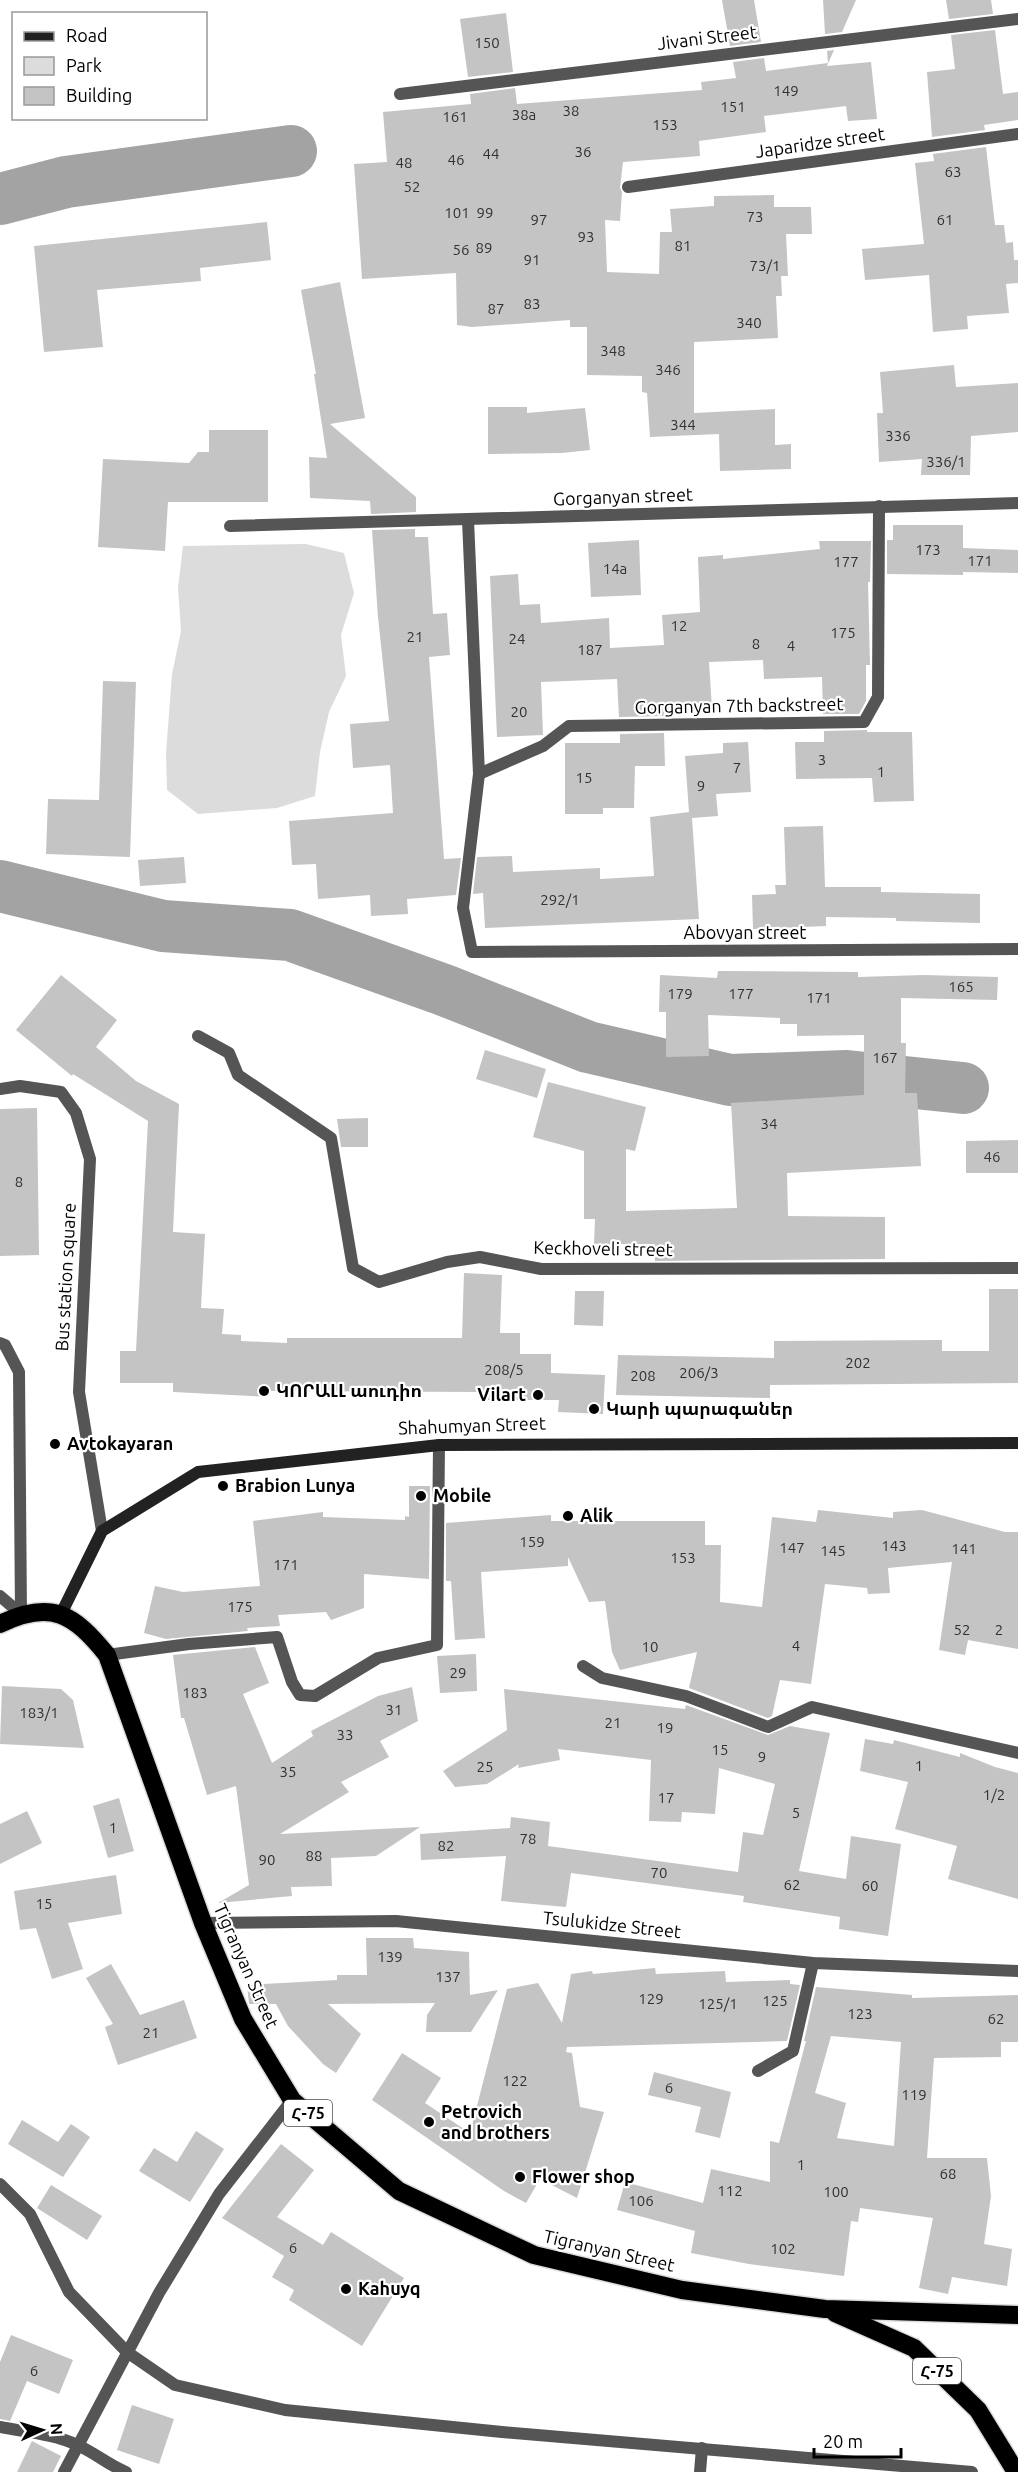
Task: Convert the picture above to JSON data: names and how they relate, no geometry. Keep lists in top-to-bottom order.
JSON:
{
  "streets": {
    "highway": ["Tigranyan Street", "Հ-75"],
    "street": [
      "Jivani Street",
      "Japaridze street",
      "Gorganyan street",
      "Gorganyan 7th backstreet",
      "Abovyan street",
      "Keckhoveli street",
      "Bus station square",
      "Shahumyan Street",
      "Tsulukidze Street"
    ]
  },
  "crossings": [
    ["Gorganyan street", "Gorganyan 7th backstreet"],
    ["Gorganyan 7th backstreet", "Abovyan street"],
    ["Bus station square", "Shahumyan Street"],
    ["Tsulukidze Street", "Tigranyan Street"],
    ["Tigranyan Street", "Հ-75"]
  ],
  "places": [
    "ԿՈՐԱԼԼ աուդիո",
    "Vilart",
    "Կարի պարագաներ",
    "Avtokayaran",
    "Brabion Lunya",
    "Mobile",
    "Alik",
    "Petrovich and brothers",
    "Flower shop",
    "Kahuyq"
  ],
  "house_numbers": [
    "150",
    "149",
    "151",
    "38",
    "38a",
    "161",
    "153",
    "36",
    "44",
    "46",
    "48",
    "63",
    "52",
    "101",
    "99",
    "73",
    "97",
    "61",
    "93",
    "81",
    "89",
    "56",
    "91",
    "73/1",
    "83",
    "87",
    "340",
    "348",
    "346",
    "344",
    "336",
    "336/1",
    "173",
    "171",
    "177",
    "14a",
    "12",
    "175",
    "21",
    "24",
    "8",
    "4",
    "187",
    "20",
    "3",
    "7",
    "1",
    "15",
    "9",
    "292/1",
    "165",
    "179",
    "177",
    "171",
    "167",
    "34",
    "46",
    "8",
    "202",
    "208/5",
    "206/3",
    "208",
    "159",
    "143",
    "147",
    "141",
    "145",
    "153",
    "171",
    "175",
    "52",
    "2",
    "4",
    "10",
    "29",
    "183",
    "31",
    "183/1",
    "21",
    "19",
    "33",
    "15",
    "9",
    "1",
    "25",
    "35",
    "1/2",
    "17",
    "5",
    "1",
    "78",
    "82",
    "88",
    "90",
    "70",
    "62",
    "60",
    "15",
    "139",
    "137",
    "129",
    "125",
    "125/1",
    "123",
    "62",
    "21",
    "122",
    "6",
    "119",
    "1",
    "68",
    "112",
    "100",
    "106",
    "6",
    "102",
    "6"
  ],
  "legend": ["Road", "Park", "Building"],
  "scale_bar": "20 m",
  "north": "right"
}
